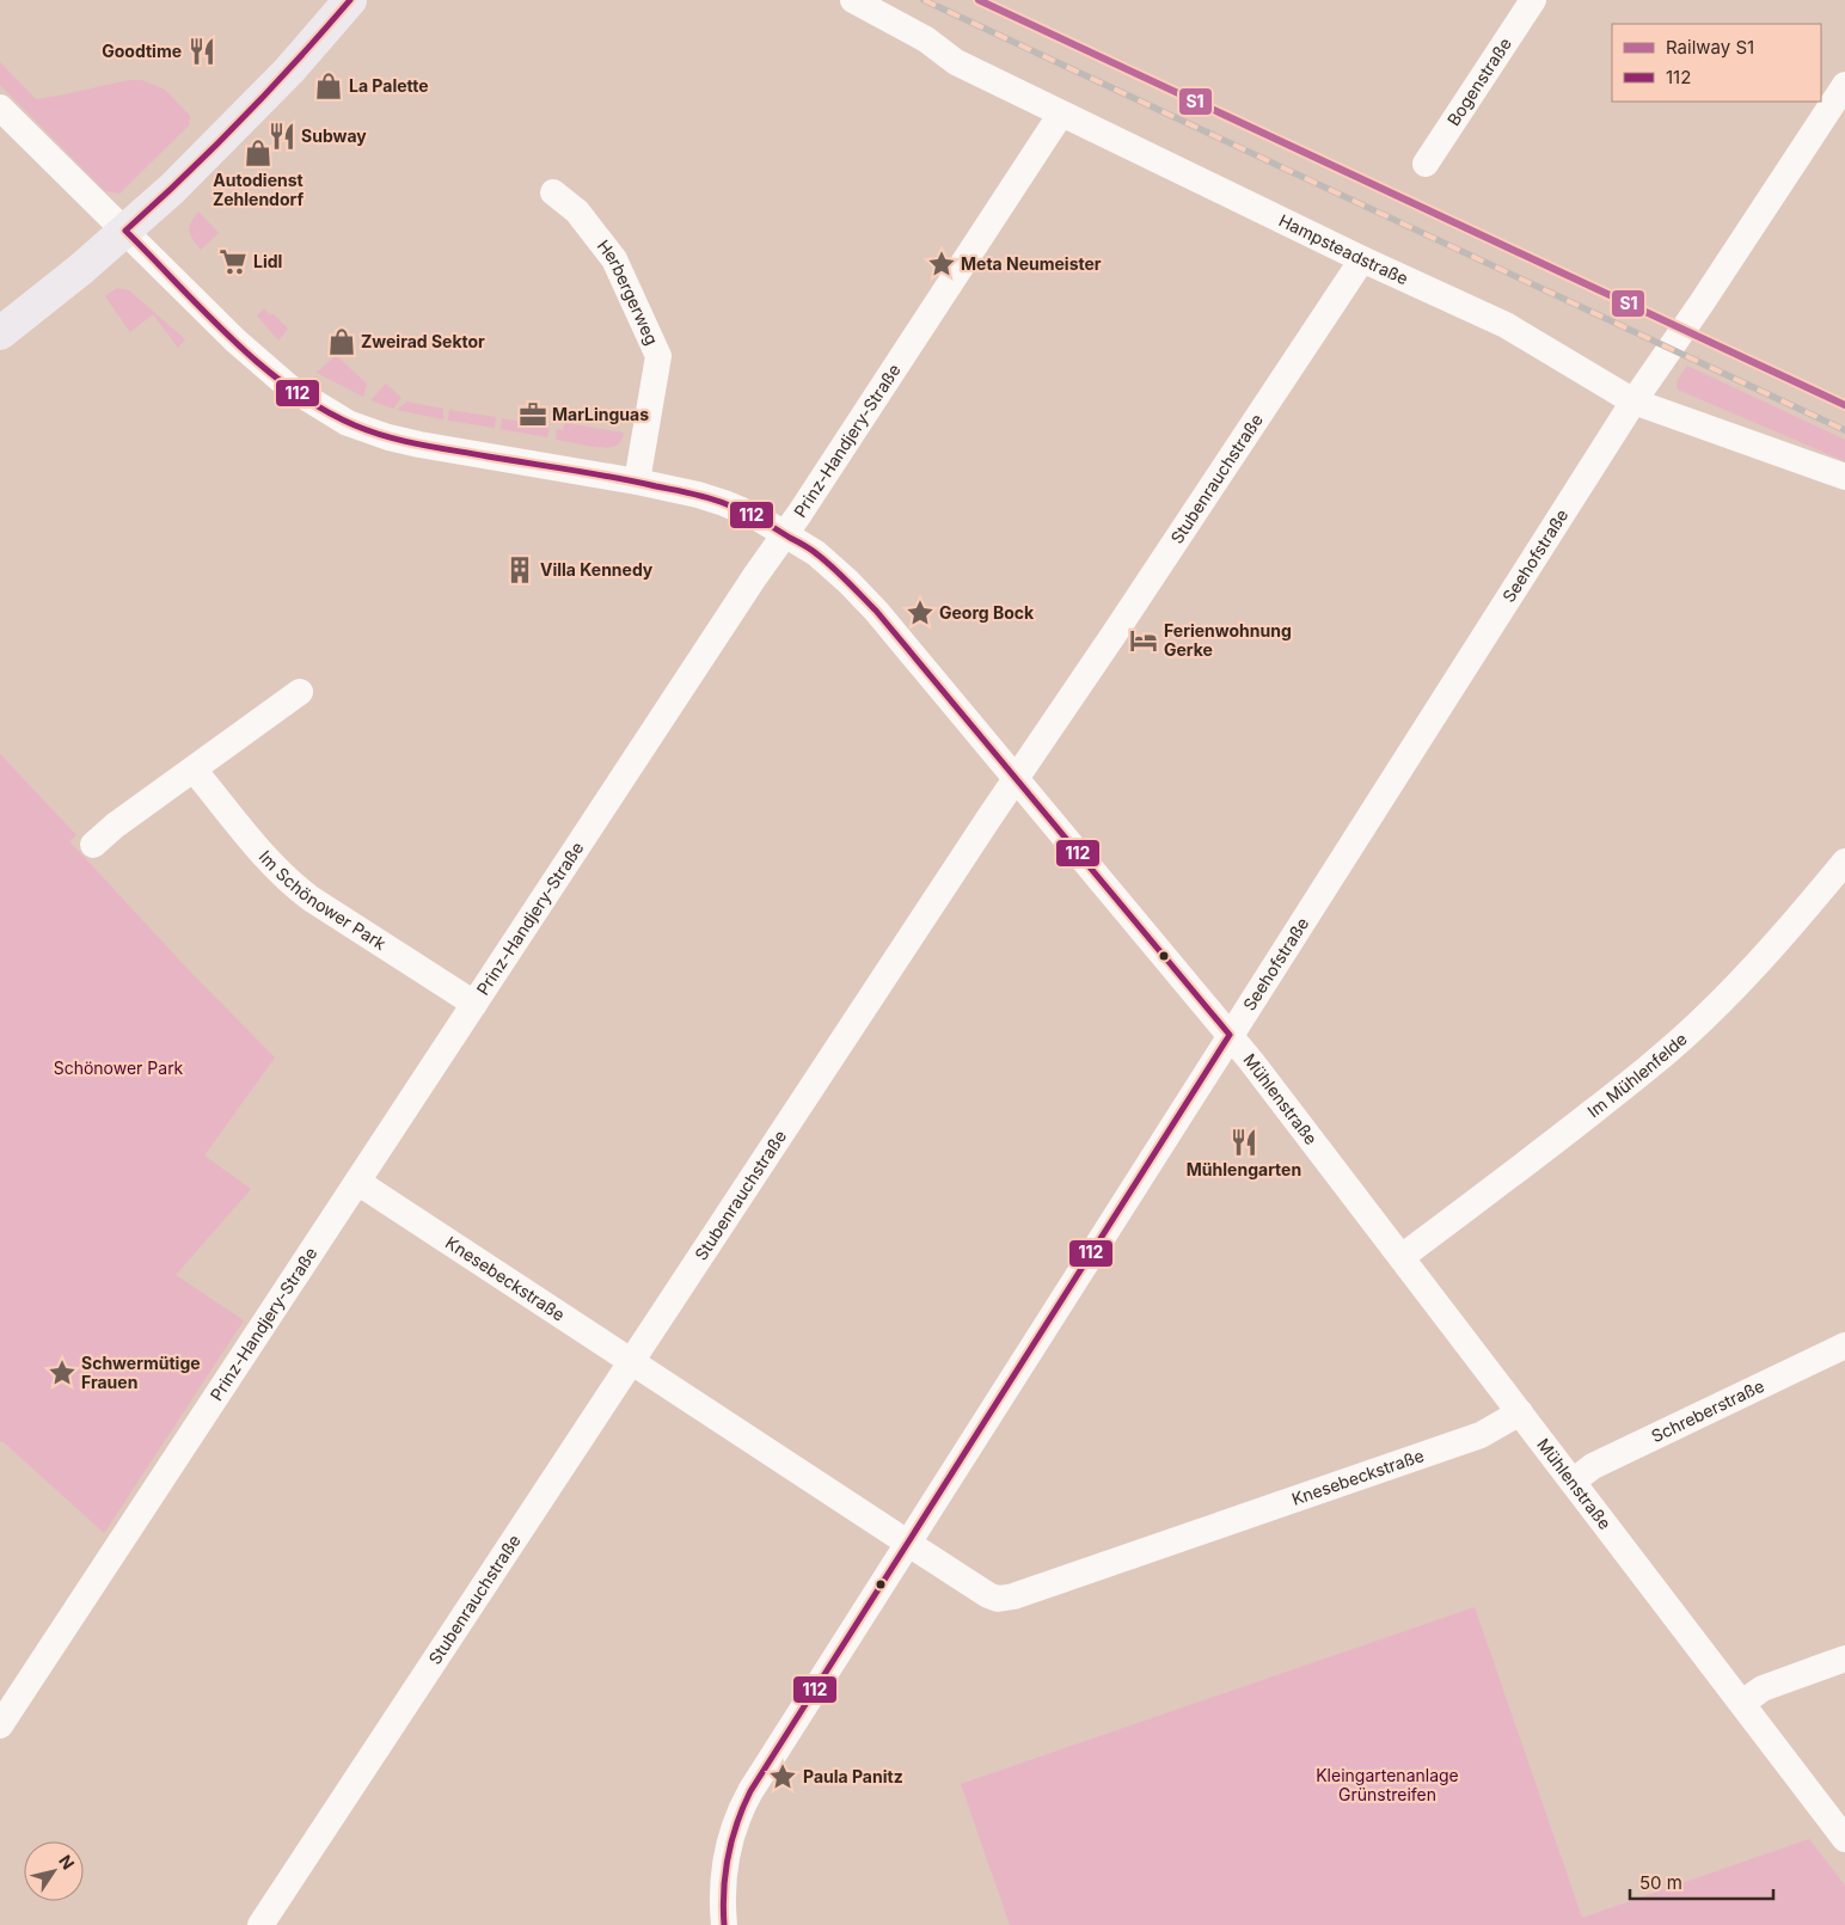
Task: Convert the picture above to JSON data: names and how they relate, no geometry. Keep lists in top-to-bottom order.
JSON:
{
  "streets": {
    "street": [
      "Bogenstraße",
      "Hampsteadstraße",
      "Herbergerweg",
      "Prinz-Handjery-Straße",
      "Stubenrauchstraße",
      "Seehofstraße",
      "Im Schönower Park",
      "Im Mühlenfelde",
      "Mühlenstraße",
      "Knesebeckstraße",
      "Schreberstraße"
    ]
  },
  "crossings": [
    ["Hampsteadstraße", "Prinz-Handjery-Straße"],
    ["Hampsteadstraße", "Stubenrauchstraße"],
    ["Hampsteadstraße", "Seehofstraße"],
    ["Herbergerweg", "Mühlenstraße"],
    ["Prinz-Handjery-Straße", "Im Schönower Park"],
    ["Prinz-Handjery-Straße", "Mühlenstraße"],
    ["Prinz-Handjery-Straße", "Knesebeckstraße"],
    ["Stubenrauchstraße", "Mühlenstraße"],
    ["Stubenrauchstraße", "Knesebeckstraße"],
    ["Seehofstraße", "Mühlenstraße"],
    ["Seehofstraße", "Knesebeckstraße"],
    ["Im Mühlenfelde", "Mühlenstraße"],
    ["Mühlenstraße", "Knesebeckstraße"],
    ["Mühlenstraße", "Schreberstraße"]
  ],
  "parks": ["Schönower Park", "Kleingartenanlage Grünstreifen"],
  "places": {
    "restaurant": ["Goodtime", "Subway", "Mühlengarten"],
    "shop": ["La Palette", "Autodienst Zehlendorf", "Zweirad Sektor"],
    "supermarket": ["Lidl"],
    "place": [
      "Meta Neumeister",
      "Georg Bock",
      "Schwermütige Frauen",
      "Paula Panitz"
    ],
    "office": ["MarLinguas"],
    "building": ["Villa Kennedy"],
    "hotel": ["Ferienwohnung Gerke"]
  },
  "lines": ["rail line S1", "transit line 112"],
  "legend": ["Railway S1", "112"],
  "scale_bar": "50 m",
  "north": "top right"
}
